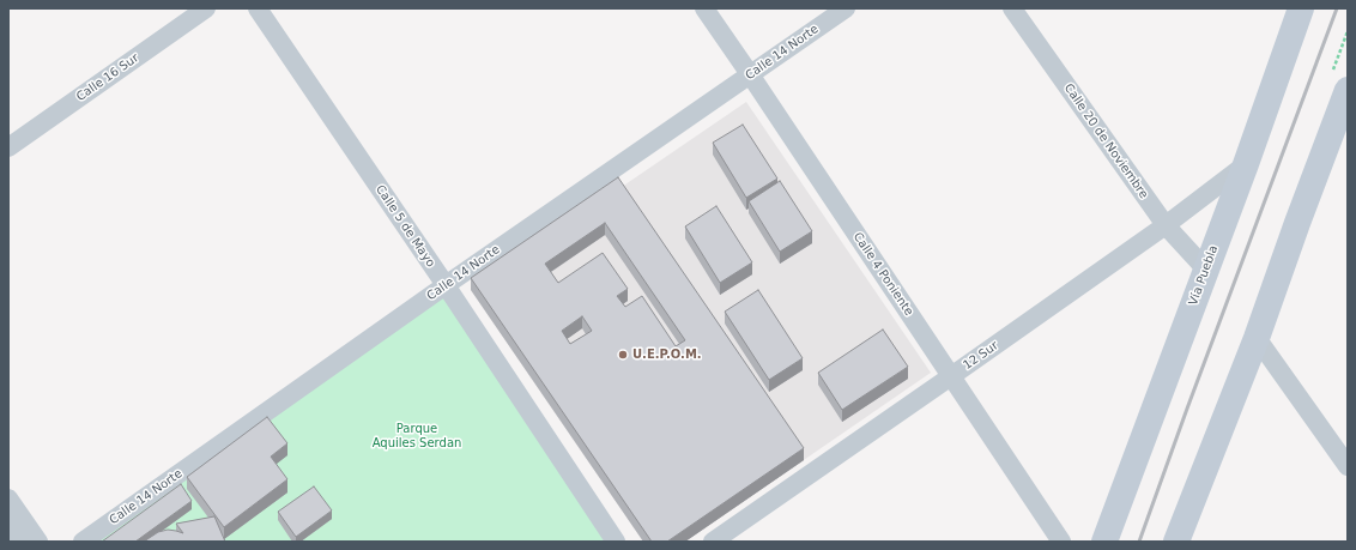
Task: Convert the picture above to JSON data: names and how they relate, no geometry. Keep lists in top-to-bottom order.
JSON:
{
  "streets": {
    "main road": ["Vía Puebla"],
    "street": [
      "Calle 14 Norte",
      "Calle 16 Sur",
      "Calle 20 de Noviembre",
      "Calle 5 de Mayo",
      "Calle 4 Poniente",
      "12 Sur"
    ]
  },
  "crossings": [
    ["Calle 14 Norte", "Calle 5 de Mayo"],
    ["Calle 14 Norte", "Calle 4 Poniente"],
    ["Calle 20 de Noviembre", "Vía Puebla"],
    ["Calle 20 de Noviembre", "12 Sur"],
    ["Calle 4 Poniente", "12 Sur"],
    ["Vía Puebla", "12 Sur"]
  ],
  "parks": ["Parque Aquiles Serdan"],
  "places": ["U.E.P.O.M."]
}
